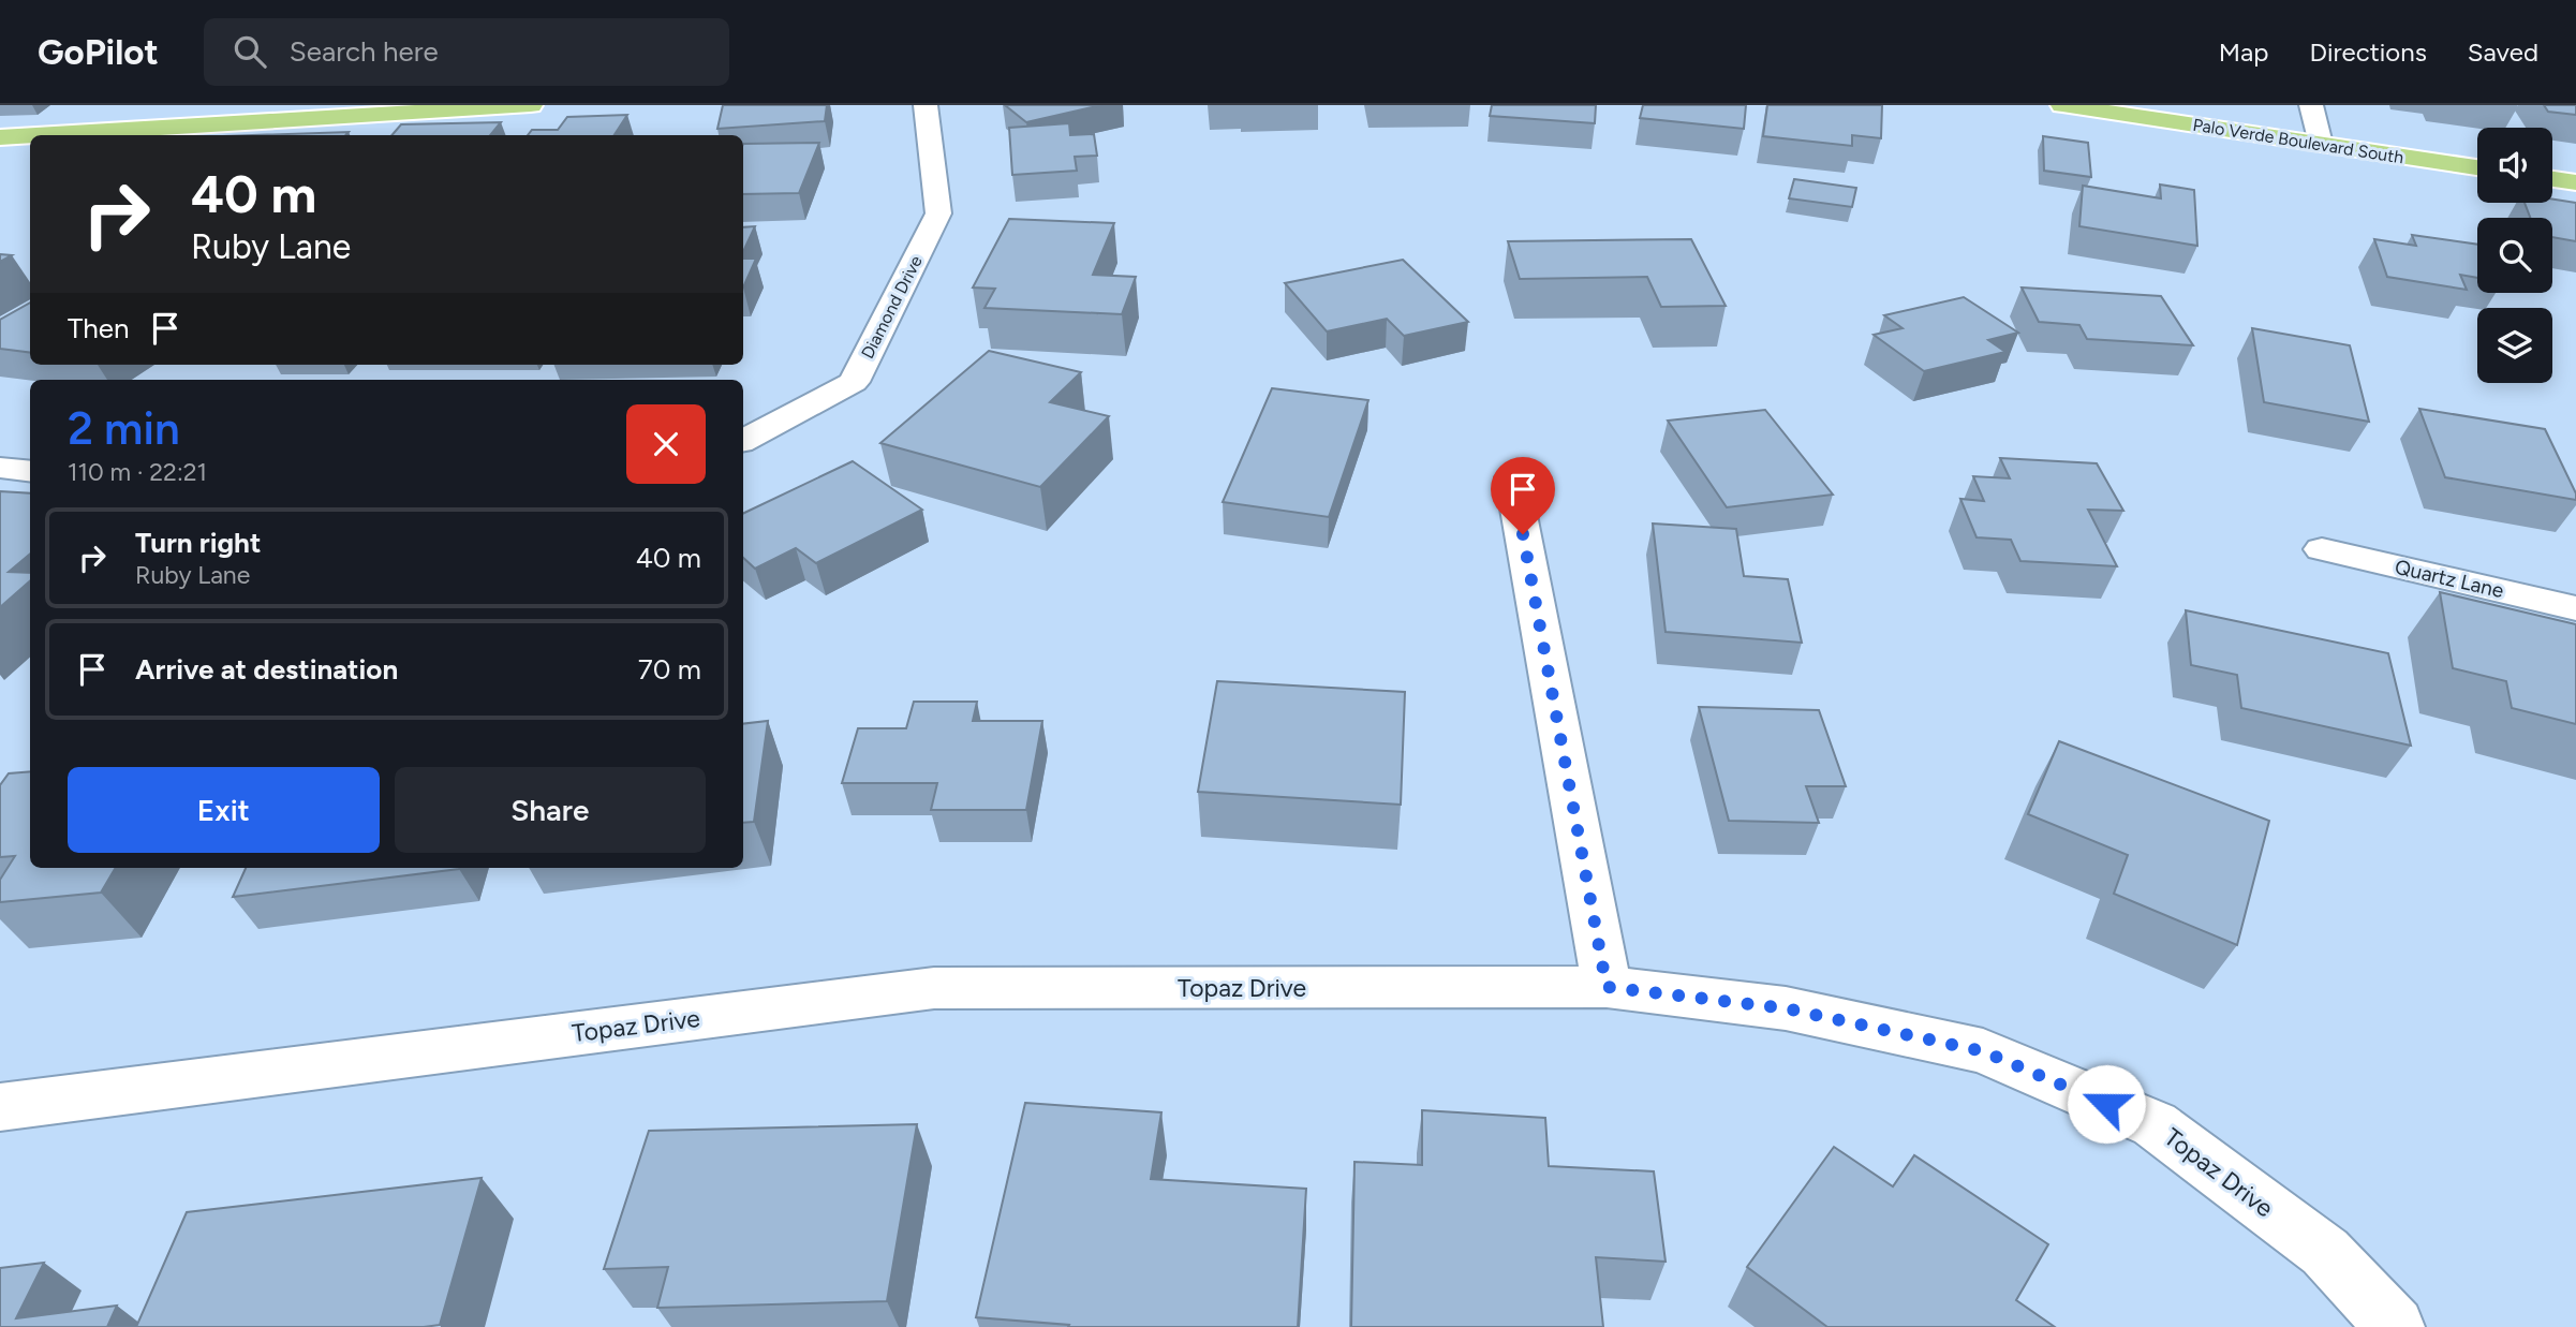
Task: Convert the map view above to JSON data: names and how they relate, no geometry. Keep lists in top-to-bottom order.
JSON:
{
  "streets": {
    "main road": ["Palo Verde Boulevard South"],
    "street": ["Diamond Drive", "Quartz Lane", "Topaz Drive"]
  },
  "page": {
    "header": "GoPilot",
    "search": "Search here",
    "nav": ["Map", "Directions", "Saved"],
    "turn": ["40 m", "Ruby Lane"],
    "then": "Then",
    "heading": ["2 min", "110 m · 22:21"],
    "list": [
      {
        "name": "Turn right",
        "note": "Ruby Lane",
        "value": "40 m"
      },
      {
        "name": "Arrive at destination",
        "value": "70 m"
      }
    ],
    "buttons": ["Exit", "Share"]
  }
}
